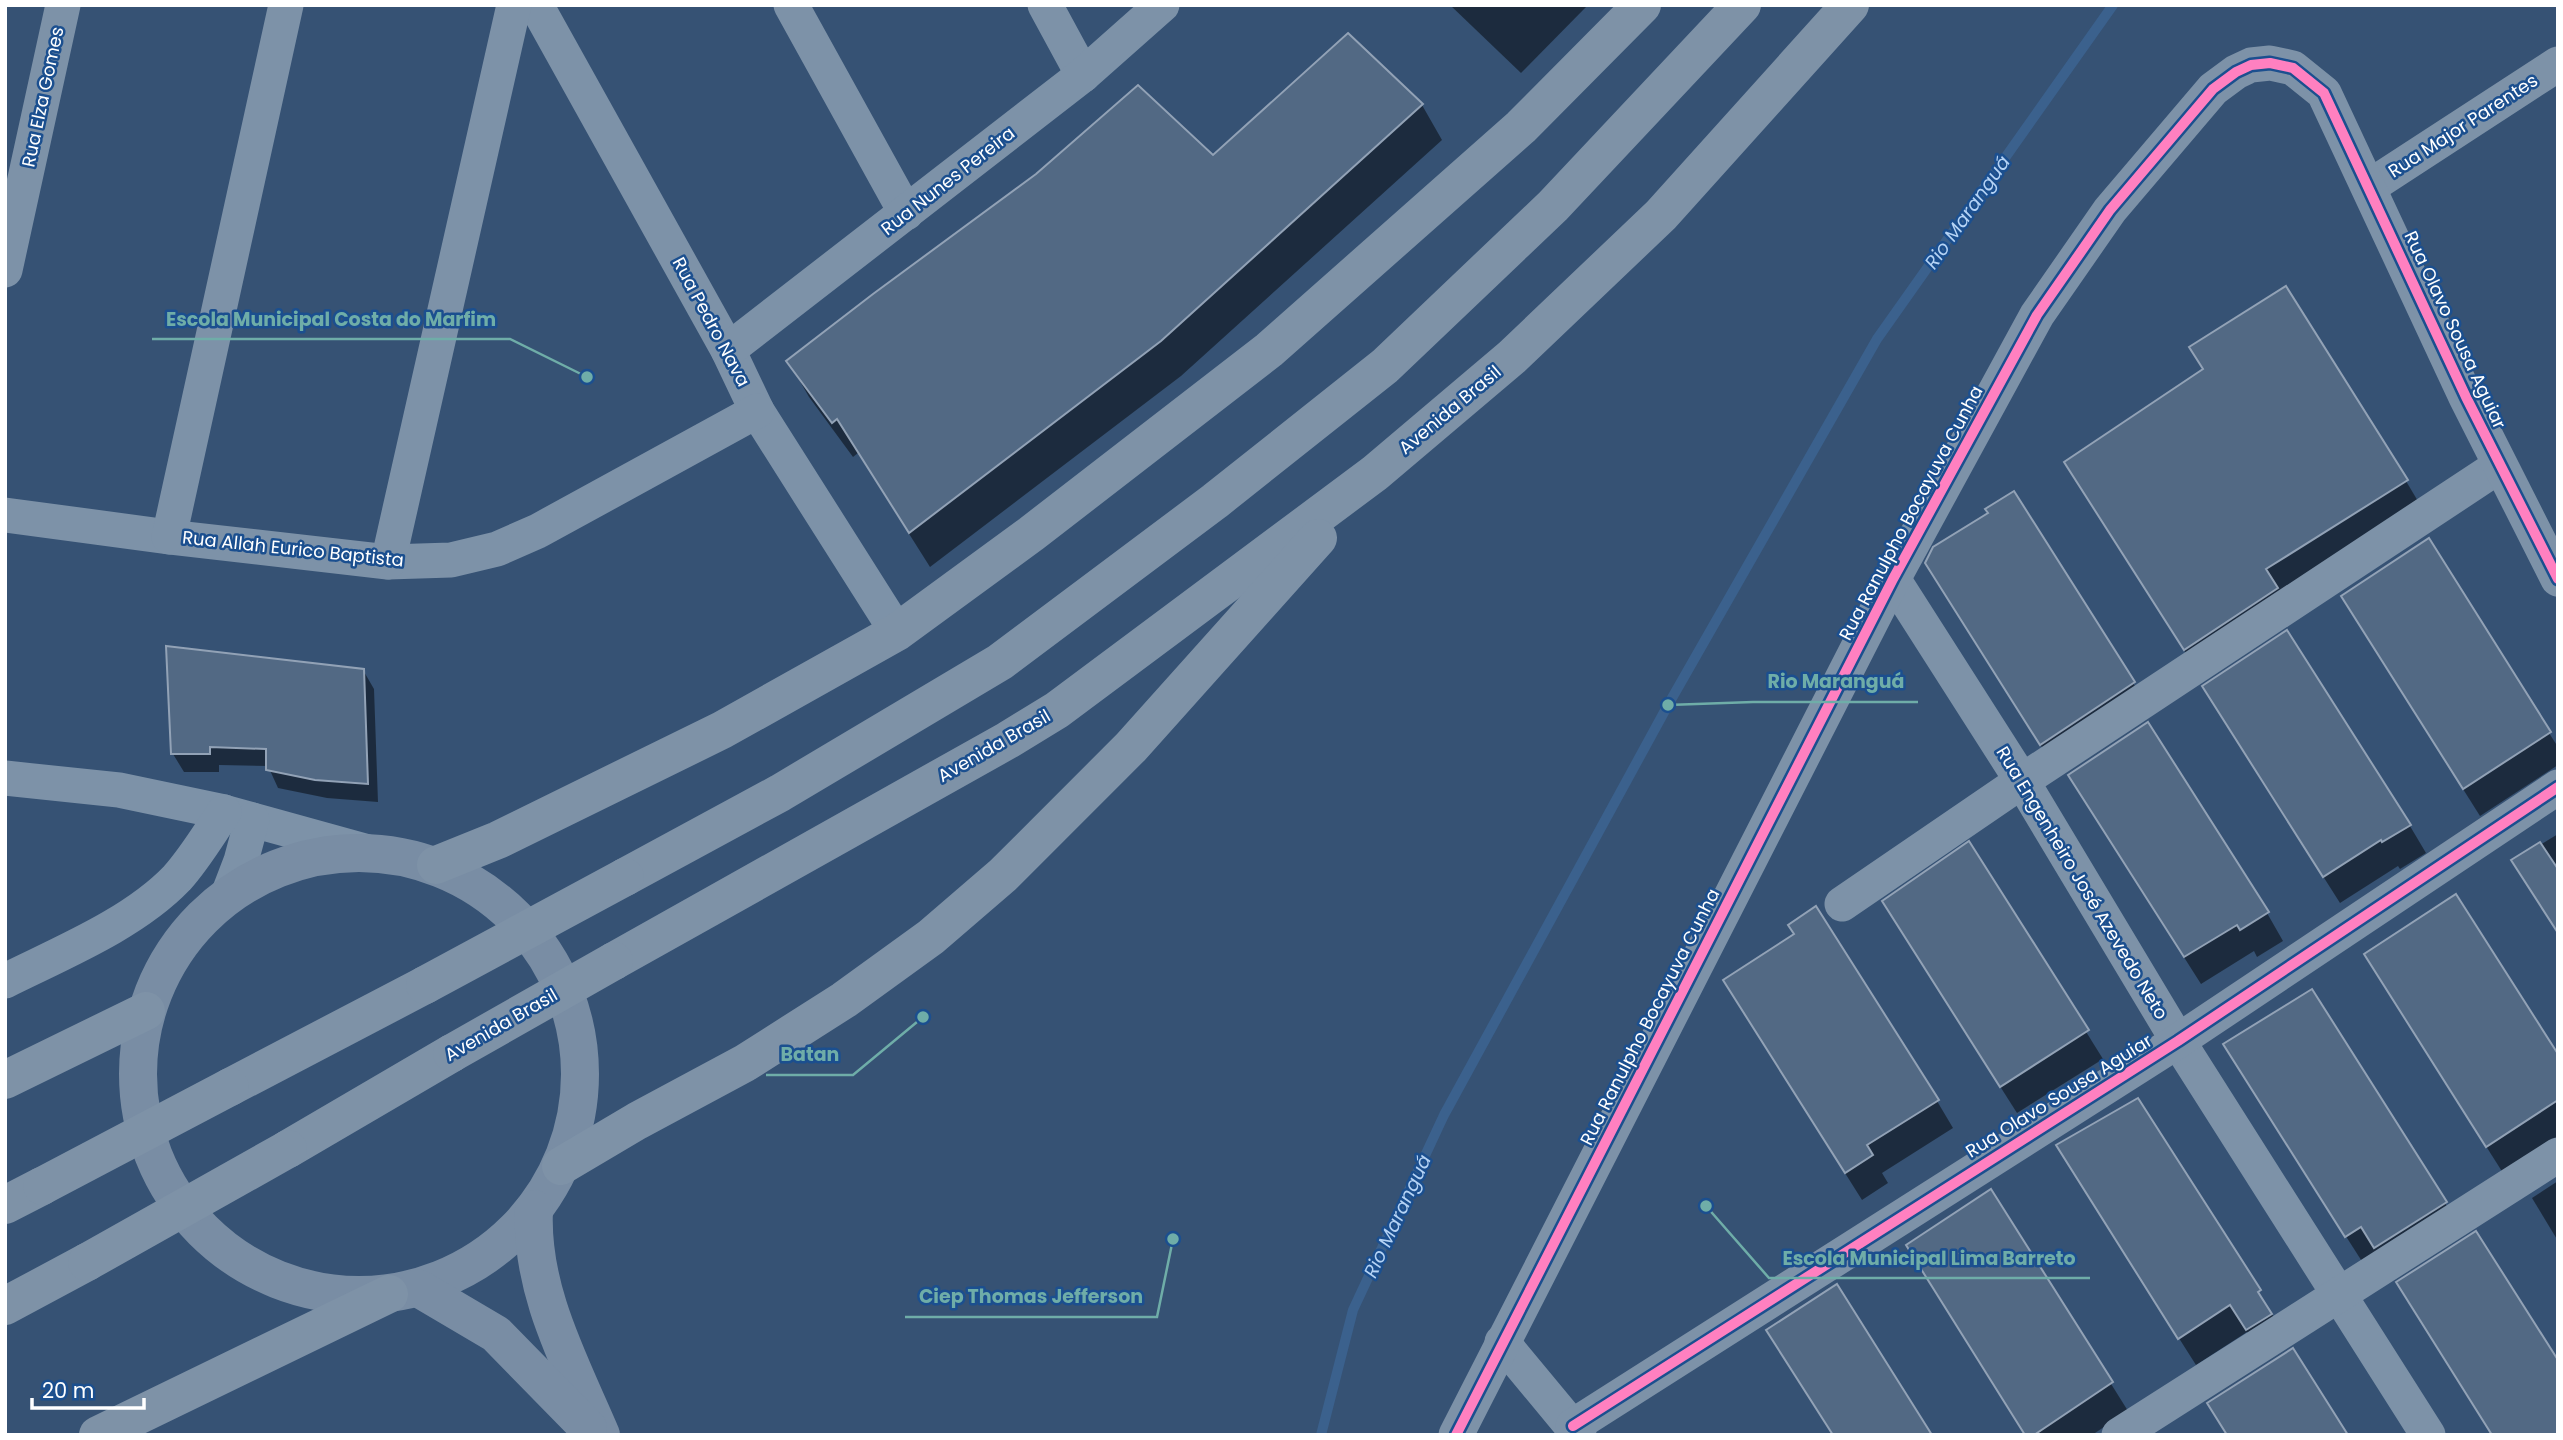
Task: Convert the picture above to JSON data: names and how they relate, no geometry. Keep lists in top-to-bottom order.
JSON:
{
  "streets": {
    "highway": ["Avenida Brasil"],
    "street": [
      "Rua Elza Gomes",
      "Rua Major Parentes",
      "Rua Nunes Pereira",
      "Rua Pedro Nava",
      "Rua Olavo Sousa Aguiar",
      "Rua Ranulpho Bocayuva Cunha",
      "Rua Allah Eurico Baptista",
      "Rua Engenheiro José Azevedo Neto"
    ]
  },
  "crossings": [
    ["Rua Major Parentes", "Rua Olavo Sousa Aguiar"],
    ["Rua Nunes Pereira", "Rua Pedro Nava"],
    ["Rua Pedro Nava", "Rua Allah Eurico Baptista"],
    ["Rua Olavo Sousa Aguiar", "Rua Ranulpho Bocayuva Cunha"],
    ["Rua Olavo Sousa Aguiar", "Rua Engenheiro José Azevedo Neto"],
    ["Rua Ranulpho Bocayuva Cunha", "Rua Engenheiro José Azevedo Neto"]
  ],
  "water": ["Rio Maranguá"],
  "places": [
    "Escola Municipal Costa do Marfim",
    "Rio Maranguá",
    "Batan",
    "Escola Municipal Lima Barreto",
    "Ciep Thomas Jefferson"
  ],
  "scale_bar": "20 m"
}
